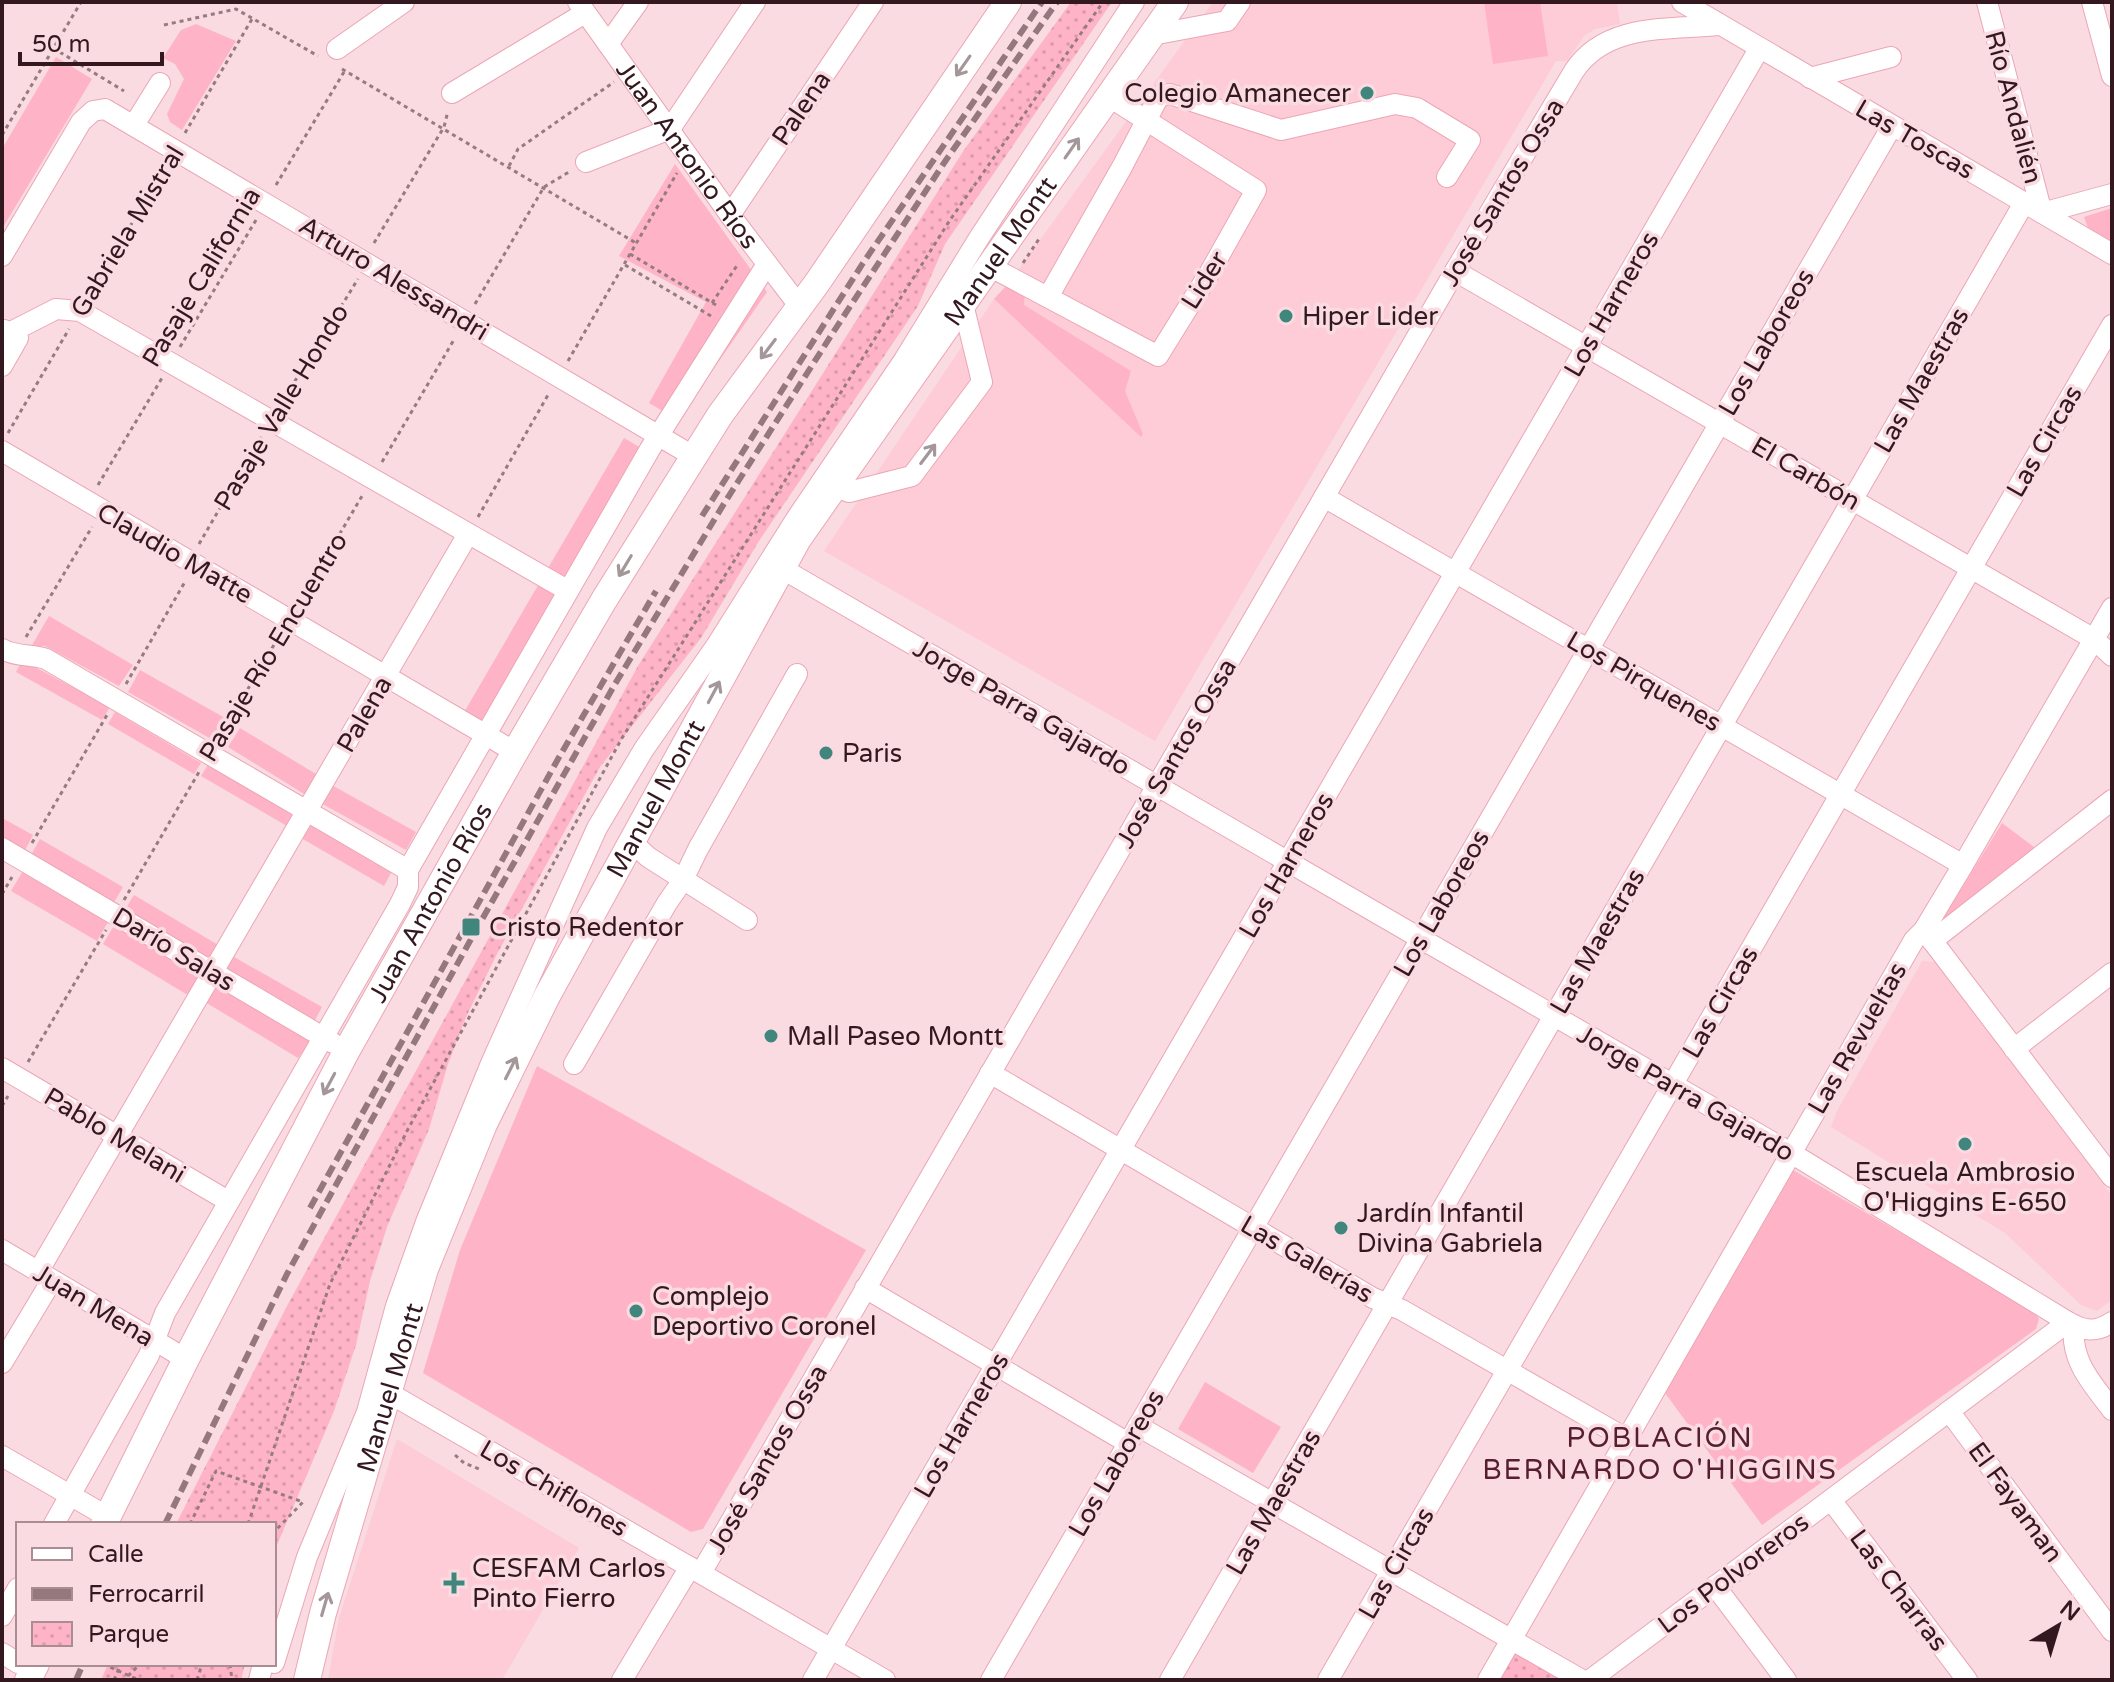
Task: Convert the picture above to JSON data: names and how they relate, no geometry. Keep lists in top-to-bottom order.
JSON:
{
  "streets": {
    "main road": ["Juan Antonio Ríos", "Manuel Montt"],
    "street": [
      "Río Andalién",
      "Palena",
      "Las Toscas",
      "José Santos Ossa",
      "Arturo Alessandri",
      "Lider",
      "Los Harneros",
      "Los Laboreos",
      "Las Maestras",
      "Las Circas",
      "El Carbón",
      "Claudio Matte",
      "Los Pirquenes",
      "Jorge Parra Gajardo",
      "Darío Salas",
      "Las Revueltas",
      "Pablo Melani",
      "Las Galerías",
      "Juan Mena",
      "Los Chiflones",
      "El Fayaman",
      "Los Polvoreros",
      "Las Charras"
    ],
    "path": [
      "Gabriela Mistral",
      "Pasaje California",
      "Pasaje Valle Hondo",
      "Pasaje Río Encuentro"
    ]
  },
  "crossings": [
    ["Río Andalién", "Las Toscas"],
    ["Río Andalién", "Las Maestras"],
    ["Palena", "Juan Antonio Ríos"],
    ["Palena", "Claudio Matte"],
    ["Palena", "Darío Salas"],
    ["Palena", "Pablo Melani"],
    ["Palena", "Juan Mena"],
    ["Las Toscas", "José Santos Ossa"],
    ["Las Toscas", "Los Harneros"],
    ["Las Toscas", "Los Laboreos"],
    ["Las Toscas", "Las Maestras"],
    ["Juan Antonio Ríos", "Arturo Alessandri"],
    ["Juan Antonio Ríos", "Claudio Matte"],
    ["Juan Antonio Ríos", "Darío Salas"],
    ["Juan Antonio Ríos", "Juan Mena"],
    ["José Santos Ossa", "El Carbón"],
    ["José Santos Ossa", "Los Pirquenes"],
    ["José Santos Ossa", "Jorge Parra Gajardo"],
    ["José Santos Ossa", "Las Galerías"],
    ["José Santos Ossa", "Los Chiflones"],
    ["Gabriela Mistral", "Arturo Alessandri"],
    ["Manuel Montt", "Lider"],
    ["Manuel Montt", "Jorge Parra Gajardo"],
    ["Manuel Montt", "Los Chiflones"],
    ["Pasaje California", "Arturo Alessandri"],
    ["Pasaje California", "Claudio Matte"],
    ["Arturo Alessandri", "Pasaje Valle Hondo"],
    ["Arturo Alessandri", "Pasaje Río Encuentro"],
    ["Los Harneros", "El Carbón"],
    ["Los Harneros", "Los Pirquenes"],
    ["Los Harneros", "Jorge Parra Gajardo"],
    ["Los Harneros", "Las Galerías"],
    ["Los Harneros", "Los Chiflones"],
    ["Los Laboreos", "El Carbón"],
    ["Los Laboreos", "Los Pirquenes"],
    ["Los Laboreos", "Jorge Parra Gajardo"],
    ["Los Laboreos", "Las Galerías"],
    ["Las Maestras", "El Carbón"],
    ["Las Maestras", "Los Pirquenes"],
    ["Las Maestras", "Jorge Parra Gajardo"],
    ["Las Maestras", "Las Galerías"],
    ["Pasaje Valle Hondo", "Claudio Matte"],
    ["Pasaje Valle Hondo", "Darío Salas"],
    ["Las Circas", "El Carbón"],
    ["Las Circas", "Los Pirquenes"],
    ["Las Circas", "Jorge Parra Gajardo"],
    ["Las Circas", "Las Galerías"],
    ["El Carbón", "Las Revueltas"],
    ["Claudio Matte", "Pasaje Río Encuentro"],
    ["Pasaje Río Encuentro", "Darío Salas"],
    ["Pasaje Río Encuentro", "Pablo Melani"],
    ["Los Pirquenes", "Las Revueltas"],
    ["Jorge Parra Gajardo", "Las Revueltas"],
    ["Jorge Parra Gajardo", "Los Polvoreros"],
    ["Las Revueltas", "Las Galerías"],
    ["El Fayaman", "Los Polvoreros"],
    ["Los Polvoreros", "Las Charras"]
  ],
  "districts": ["POBLACIÓN BERNARDO O'HIGGINS"],
  "places": {
    "other": [
      "Colegio Amanecer",
      "Hiper Lider",
      "Paris",
      "Mall Paseo Montt",
      "Escuela Ambrosio O'Higgins E-650",
      "Jardín Infantil Divina Gabriela",
      "Complejo Deportivo Coronel"
    ],
    "transit": ["Cristo Redentor"],
    "health": ["CESFAM Carlos Pinto Fierro"]
  },
  "legend": ["Calle", "Ferrocarril", "Parque"],
  "scale_bar": "50 m",
  "north": "top right"
}
